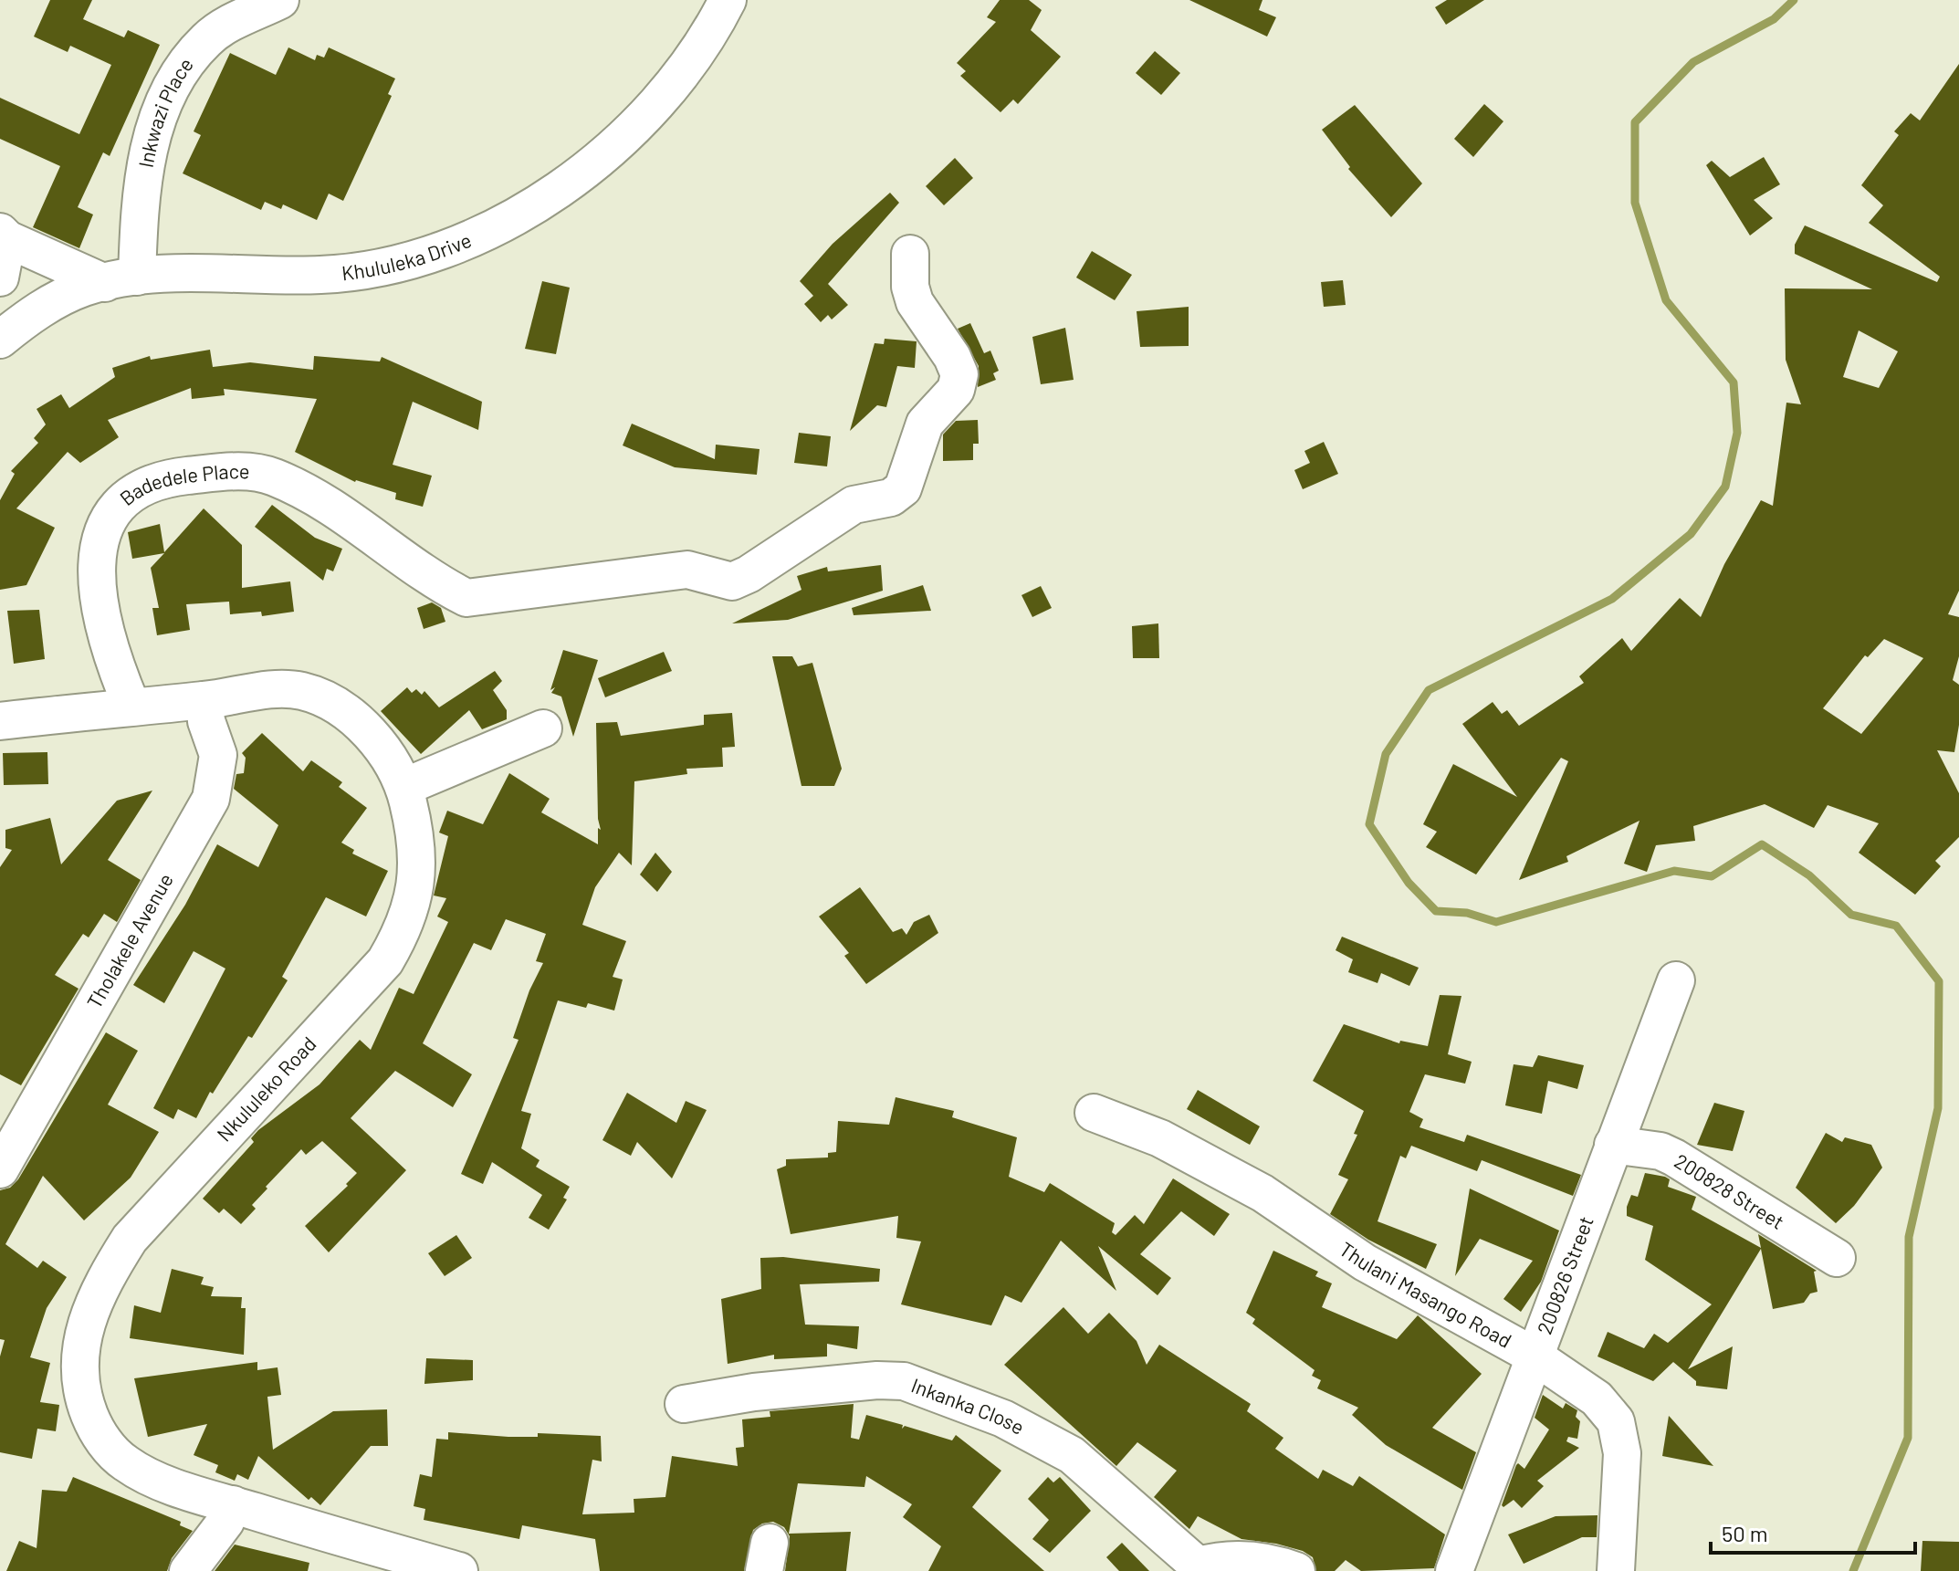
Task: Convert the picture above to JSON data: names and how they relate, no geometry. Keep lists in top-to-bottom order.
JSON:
{
  "streets": {
    "street": [
      "Inkwazi Place",
      "Khululeka Drive",
      "Badedele Place",
      "Tholakele Avenue",
      "Nkululeko Road",
      "200828 Street",
      "200826 Street",
      "Thulani Masango Road",
      "Inkanka Close"
    ]
  },
  "crossings": [
    ["Inkwazi Place", "Khululeka Drive"],
    ["Badedele Place", "Nkululeko Road"],
    ["Tholakele Avenue", "Nkululeko Road"],
    ["200828 Street", "200826 Street"],
    ["200826 Street", "Thulani Masango Road"]
  ],
  "scale_bar": "50 m"
}
